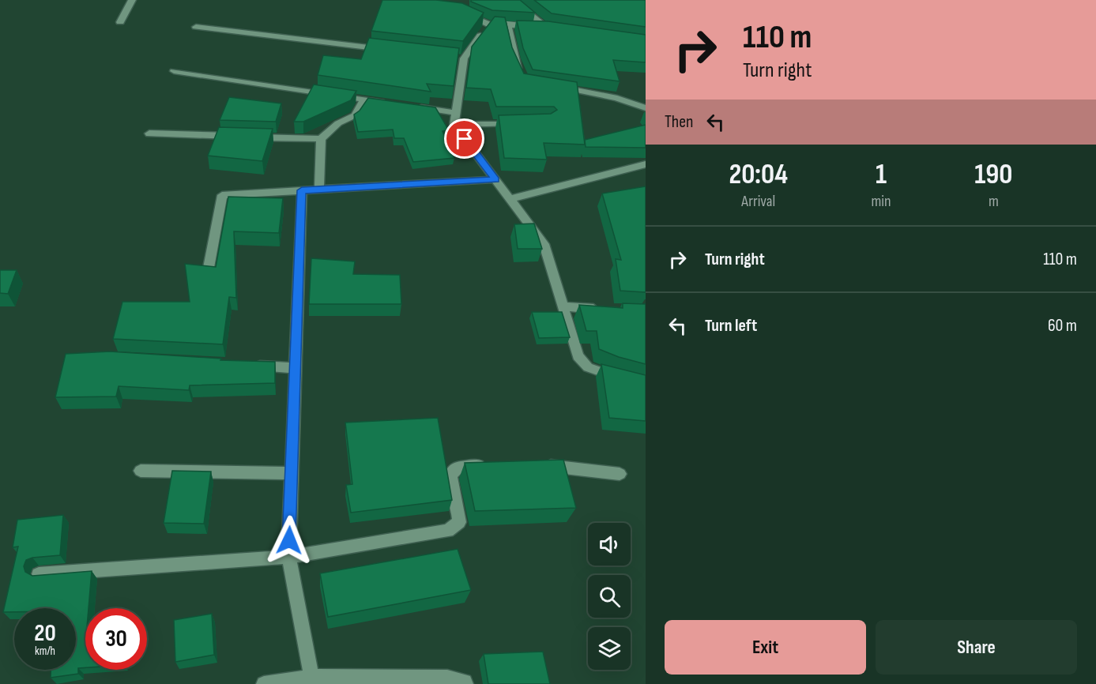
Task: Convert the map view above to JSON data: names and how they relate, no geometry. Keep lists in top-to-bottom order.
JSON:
{
  "page": {
    "turn": ["110 m", "Turn right"],
    "then": "Then",
    "eta": [
      "20:04",
      "Arrival",
      "1",
      "min",
      "190",
      "m"
    ],
    "list": [
      {
        "name": "Turn right",
        "value": "110 m"
      },
      {
        "name": "Turn left",
        "value": "60 m"
      }
    ],
    "speed": "20 km/h",
    "limit": "30",
    "buttons": ["Exit", "Share"]
  }
}
